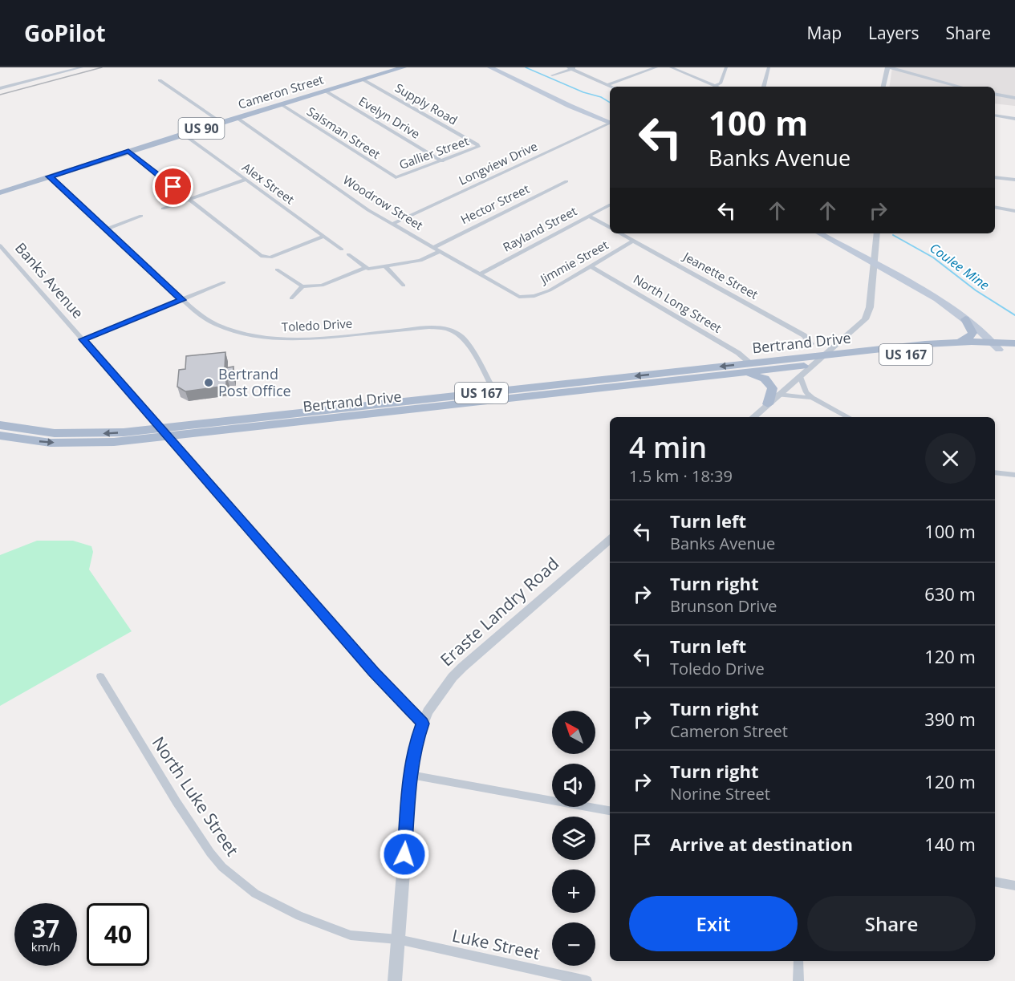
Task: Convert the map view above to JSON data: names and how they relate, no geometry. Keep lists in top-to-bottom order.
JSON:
{
  "streets": {
    "main road": [
      "Cameron Street",
      "US 90",
      "Bertrand Drive",
      "US 167"
    ],
    "street": [
      "Supply Road",
      "Evelyn Drive",
      "Salsman Street",
      "Gallier Street",
      "Longview Drive",
      "Alex Street",
      "Woodrow Street",
      "Hector Street",
      "Rayland Street",
      "Jimmie Street",
      "Jeanette Street",
      "Banks Avenue",
      "North Long Street",
      "Toledo Drive",
      "Eraste Landry Road",
      "North Luke Street",
      "Luke Street"
    ]
  },
  "crossings": [
    ["Cameron Street", "Supply Road"],
    ["Cameron Street", "Evelyn Drive"],
    ["Cameron Street", "Salsman Street"],
    ["Cameron Street", "Alex Street"],
    ["Cameron Street", "Woodrow Street"],
    ["Cameron Street", "Toledo Drive"],
    ["Supply Road", "Gallier Street"],
    ["Evelyn Drive", "Gallier Street"],
    ["Salsman Street", "Gallier Street"],
    ["Longview Drive", "Woodrow Street"],
    ["Woodrow Street", "Hector Street"],
    ["Woodrow Street", "Rayland Street"],
    ["Woodrow Street", "Jimmie Street"],
    ["Jimmie Street", "Jeanette Street"],
    ["Jimmie Street", "North Long Street"],
    ["Banks Avenue", "Bertrand Drive"],
    ["Banks Avenue", "Eraste Landry Road"],
    ["North Long Street", "Bertrand Drive"],
    ["Toledo Drive", "Bertrand Drive"],
    ["Eraste Landry Road", "North Luke Street"],
    ["Eraste Landry Road", "Luke Street"],
    ["North Luke Street", "Luke Street"]
  ],
  "water": ["Coulee Mine"],
  "places": ["Bertrand Post Office"],
  "north": "top left",
  "page": {
    "header": "GoPilot",
    "nav": ["Map", "Layers", "Share"],
    "turn": ["100 m", "Banks Avenue"],
    "heading": ["4 min", "1.5 km · 18:39"],
    "list": [
      {
        "name": "Turn left",
        "note": "Banks Avenue",
        "value": "100 m"
      },
      {
        "name": "Turn right",
        "note": "Brunson Drive",
        "value": "630 m"
      },
      {
        "name": "Turn left",
        "note": "Toledo Drive",
        "value": "120 m"
      },
      {
        "name": "Turn right",
        "note": "Cameron Street",
        "value": "390 m"
      },
      {
        "name": "Turn right",
        "note": "Norine Street",
        "value": "120 m"
      },
      {
        "name": "Arrive at destination",
        "value": "140 m"
      }
    ],
    "map_buttons": ["+", "−"],
    "buttons": ["Exit", "Share"],
    "speed": "37 km/h",
    "limit": "40"
  }
}
